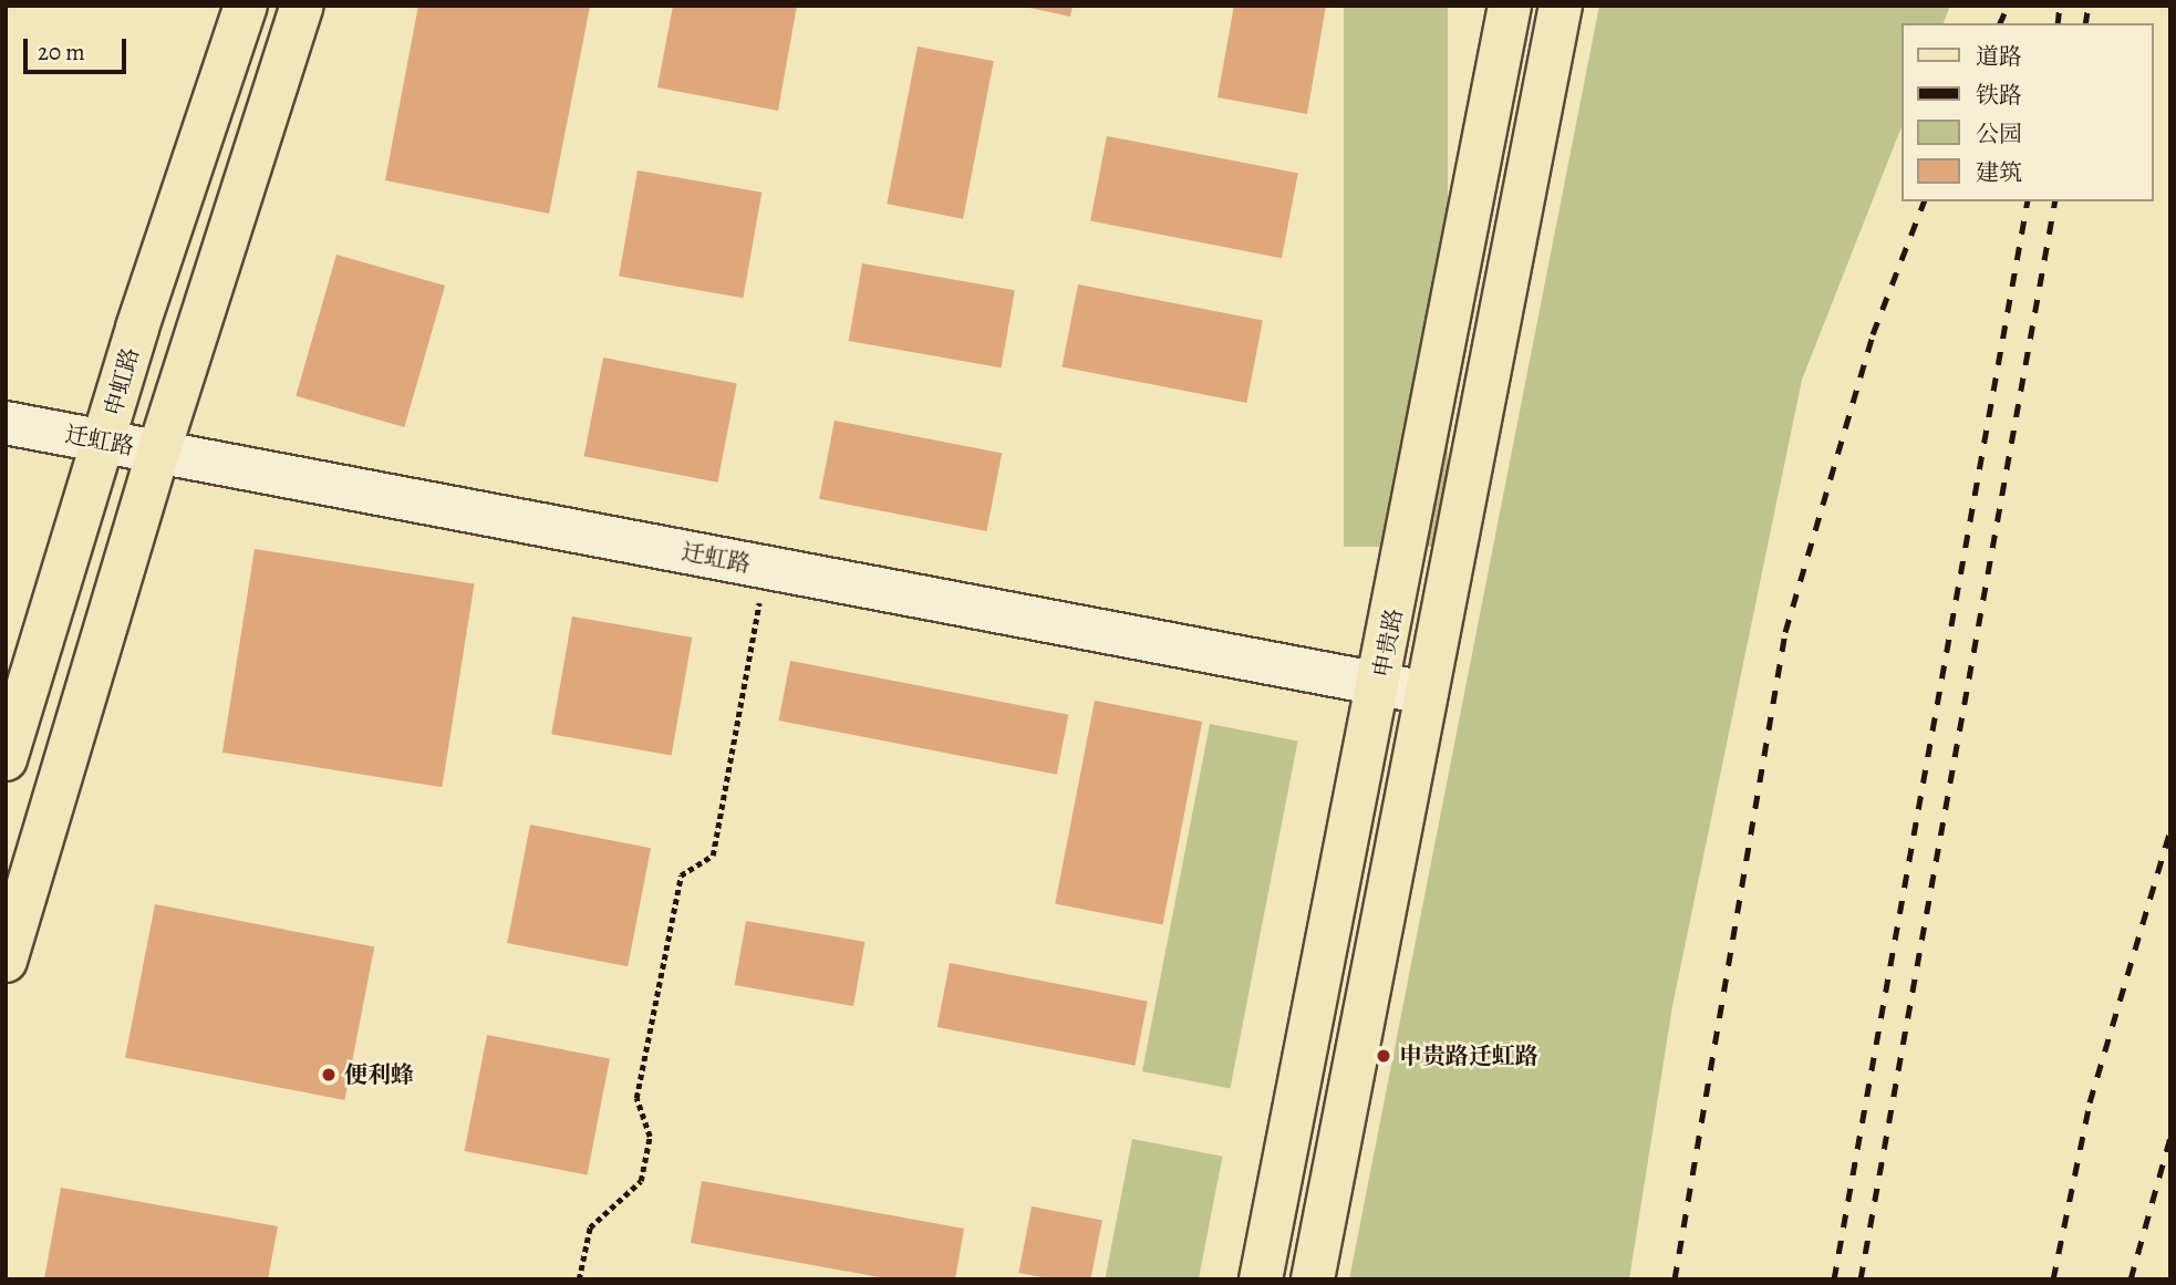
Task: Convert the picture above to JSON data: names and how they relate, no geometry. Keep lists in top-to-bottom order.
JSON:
{
  "streets": {
    "main road": ["申虹路", "申贵路"],
    "street": ["迁虹路"]
  },
  "crossings": [
    ["申虹路", "迁虹路"],
    ["迁虹路", "申贵路"]
  ],
  "places": ["申贵路迁虹路", "便利蜂"],
  "legend": [
    "道路",
    "铁路",
    "公园",
    "建筑"
  ],
  "scale_bar": "20 m"
}
